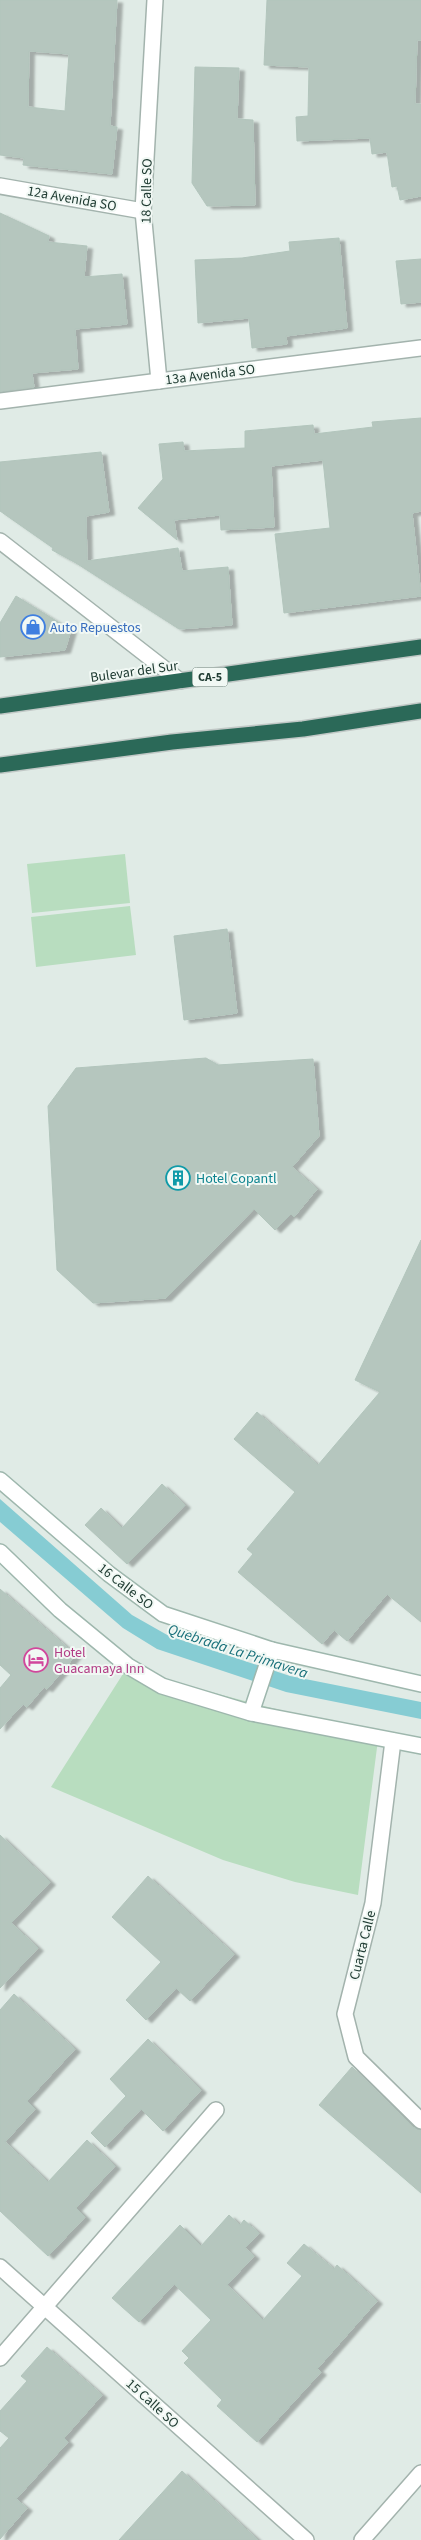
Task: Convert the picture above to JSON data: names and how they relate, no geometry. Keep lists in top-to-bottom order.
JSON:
{
  "streets": {
    "highway": ["Bulevar del Sur", "CA-5"],
    "street": [
      "18 Calle SO",
      "12a Avenida SO",
      "13a Avenida SO",
      "16 Calle SO",
      "Cuarta Calle",
      "15 Calle SO"
    ]
  },
  "crossings": [
    ["18 Calle SO", "12a Avenida SO"],
    ["18 Calle SO", "13a Avenida SO"]
  ],
  "water": ["Quebrada La Primavera"],
  "places": {
    "shop": ["Auto Repuestos"],
    "building": ["Hotel Copantl"],
    "hotel": ["Hotel Guacamaya Inn"]
  }
}
